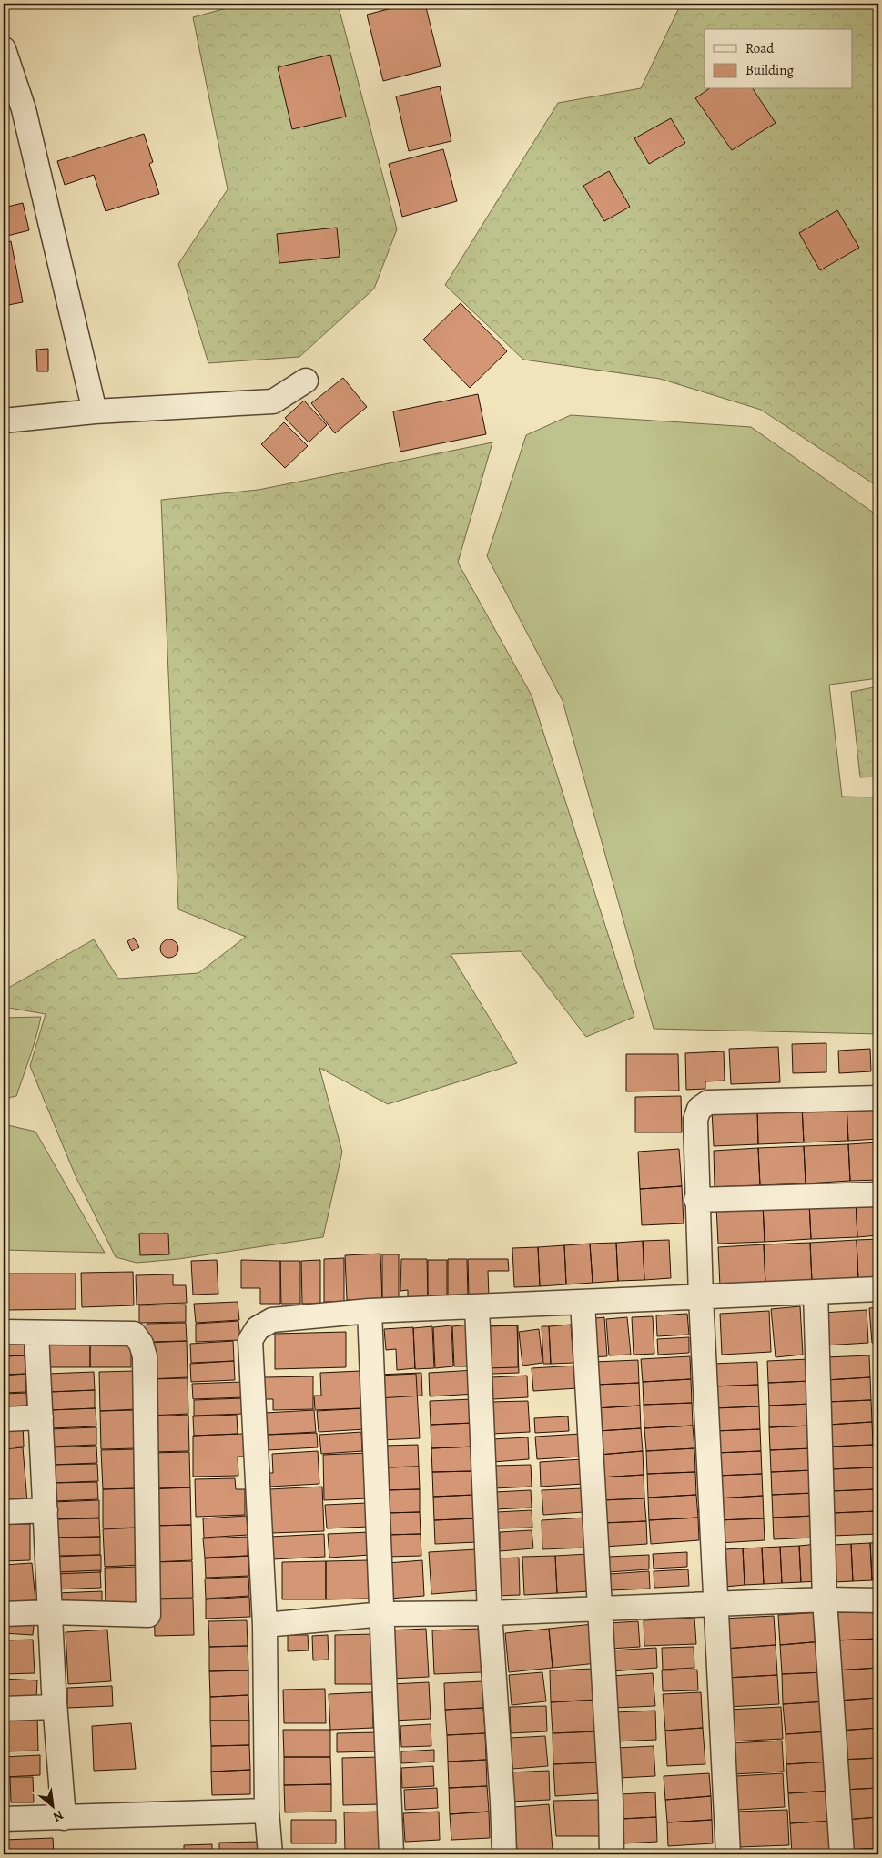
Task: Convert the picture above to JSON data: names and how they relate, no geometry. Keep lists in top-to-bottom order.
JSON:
{
  "legend": ["Road", "Building"],
  "north": "bottom right"
}
